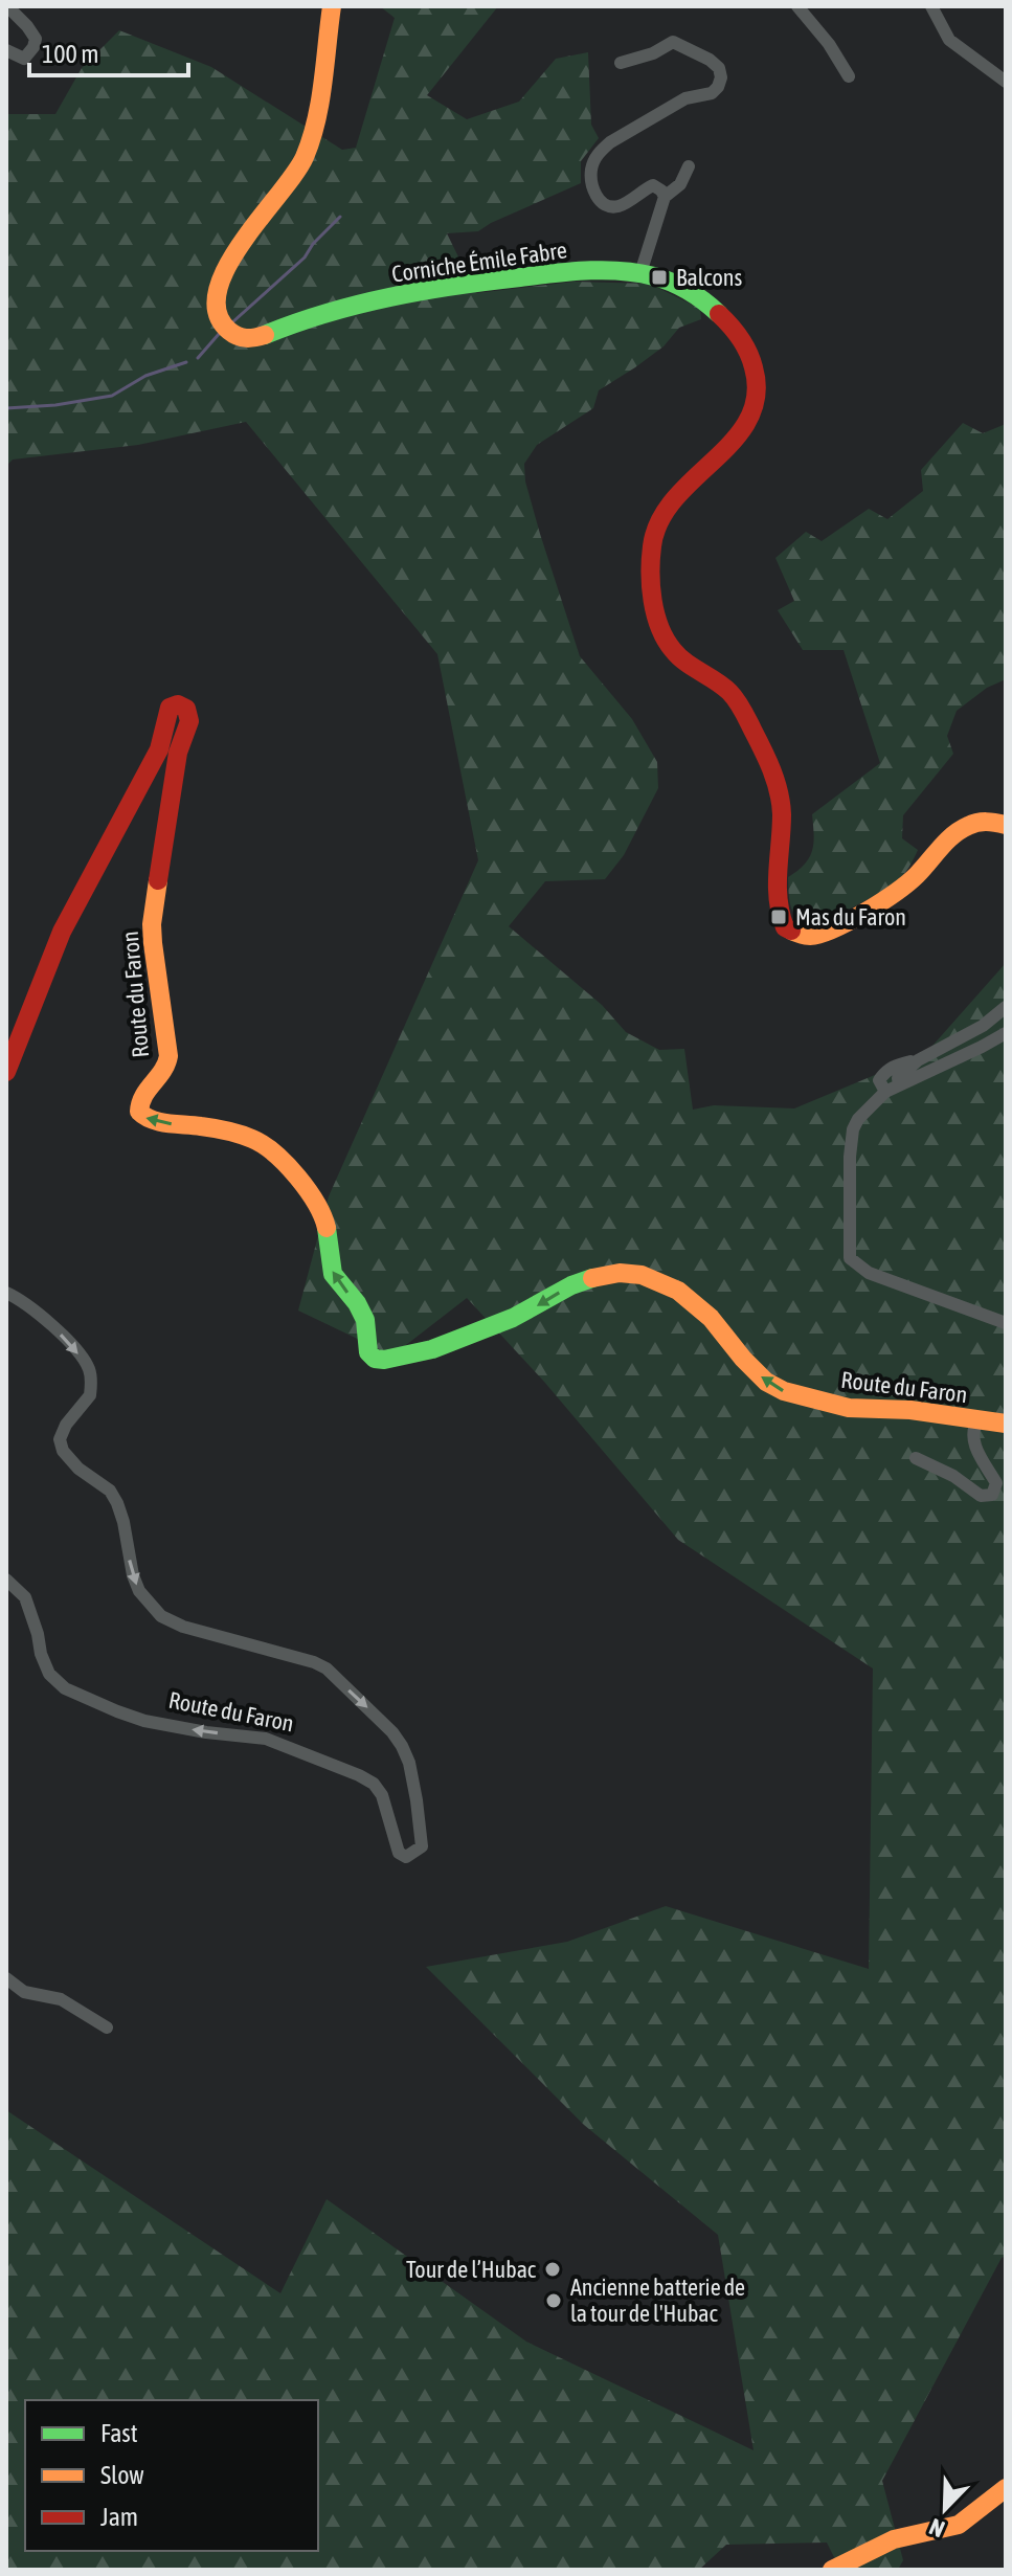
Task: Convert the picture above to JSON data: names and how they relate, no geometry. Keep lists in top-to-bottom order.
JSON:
{
  "streets": {
    "street": ["Corniche Émile Fabre", "Route du Faron"]
  },
  "places": {
    "transit": ["Balcons", "Mas du Faron"],
    "other": ["Tour de l’Hubac", "Ancienne batterie de la tour de l'Hubac"]
  },
  "legend": ["Fast", "Slow", "Jam"],
  "scale_bar": "100 m",
  "north": "bottom left"
}
